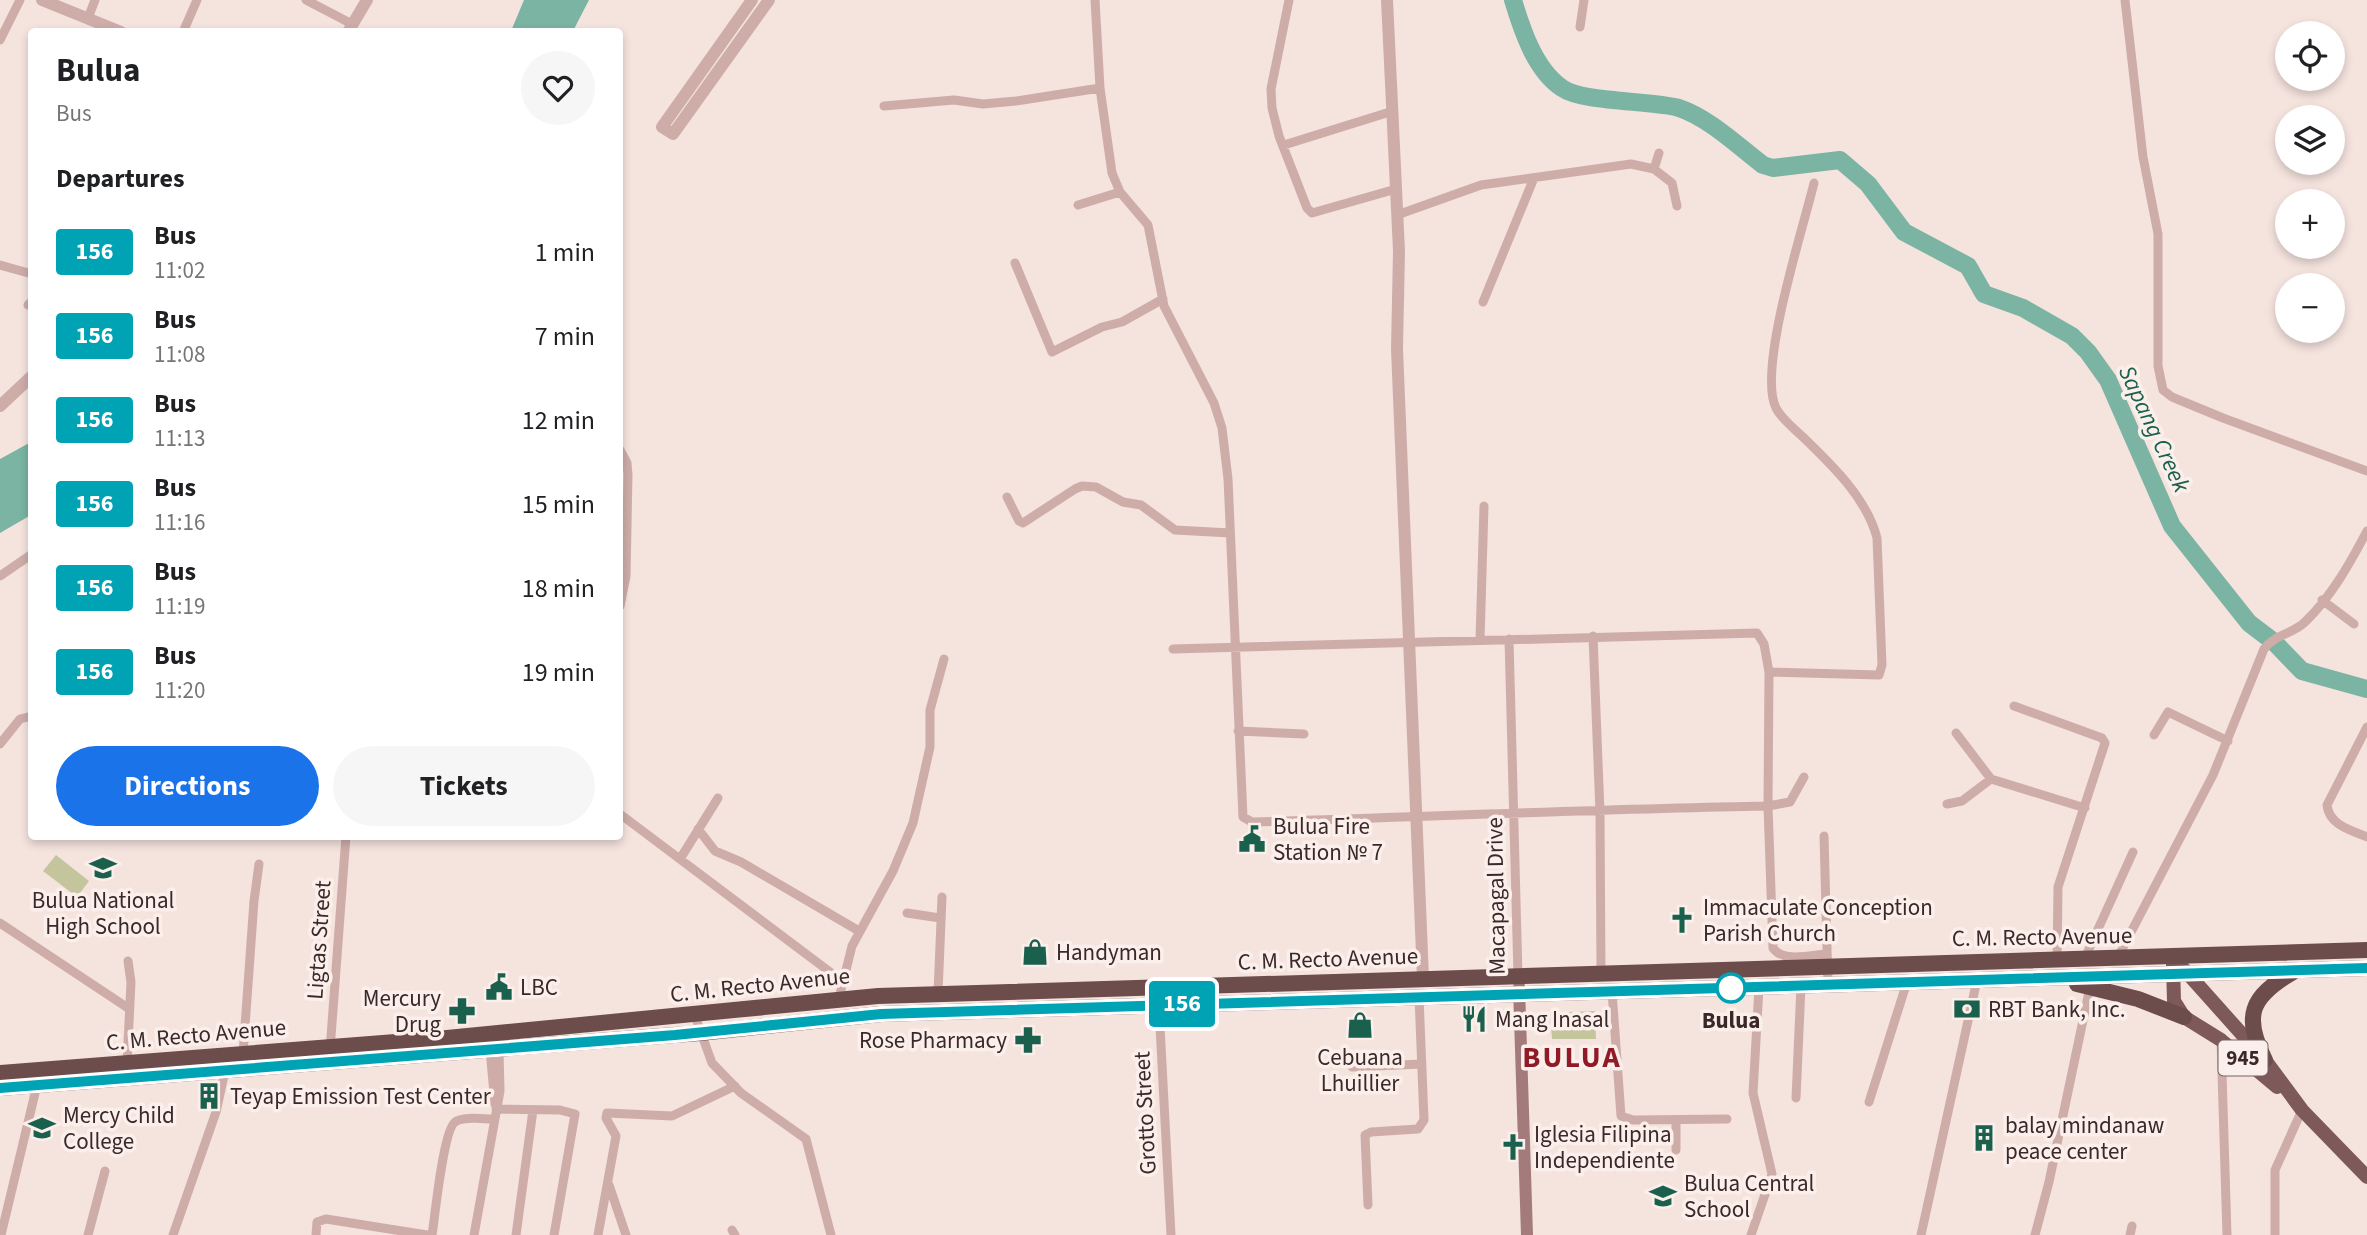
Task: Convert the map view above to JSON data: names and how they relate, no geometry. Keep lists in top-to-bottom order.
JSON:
{
  "streets": {
    "highway": ["C. M. Recto Avenue"],
    "main road": ["Macapagal Drive", "945"],
    "street": ["Ligtas Street", "Grotto Street"]
  },
  "crossings": [
    ["Macapagal Drive", "C. M. Recto Avenue"],
    ["C. M. Recto Avenue", "Ligtas Street"],
    ["C. M. Recto Avenue", "945"],
    ["C. M. Recto Avenue", "Grotto Street"]
  ],
  "districts": ["BULUA"],
  "water": ["Sapang Creek"],
  "places": {
    "public building": ["Bulua Fire Station № 7", "LBC"],
    "school or university": ["Bulua National High School", "Mercy Child College", "Bulua Central School"],
    "church": ["Immaculate Conception Parish Church", "Iglesia Filipina Independiente"],
    "shop": ["Handyman", "Cebuana Lhuillier"],
    "other": ["Bulua"],
    "bank": ["RBT Bank, Inc."],
    "pharmacy": ["Mercury Drug", "Rose Pharmacy"],
    "restaurant": ["Mang Inasal"],
    "building": ["Teyap Emission Test Center", "balay mindanaw peace center"]
  },
  "lines": ["bus line 156"],
  "page": {
    "on_map": "156",
    "map_buttons": ["+", "−"],
    "heading": [
      ["Bulua", "Bus"],
      "Departures"
    ],
    "list": [
      {
        "mark": "156",
        "name": "Bus",
        "note": "11:02",
        "value": "1 min"
      },
      {
        "mark": "156",
        "name": "Bus",
        "note": "11:08",
        "value": "7 min"
      },
      {
        "mark": "156",
        "name": "Bus",
        "note": "11:13",
        "value": "12 min"
      },
      {
        "mark": "156",
        "name": "Bus",
        "note": "11:16",
        "value": "15 min"
      },
      {
        "mark": "156",
        "name": "Bus",
        "note": "11:19",
        "value": "18 min"
      },
      {
        "mark": "156",
        "name": "Bus",
        "note": "11:20",
        "value": "19 min"
      }
    ],
    "buttons": ["Directions", "Tickets"]
  }
}
